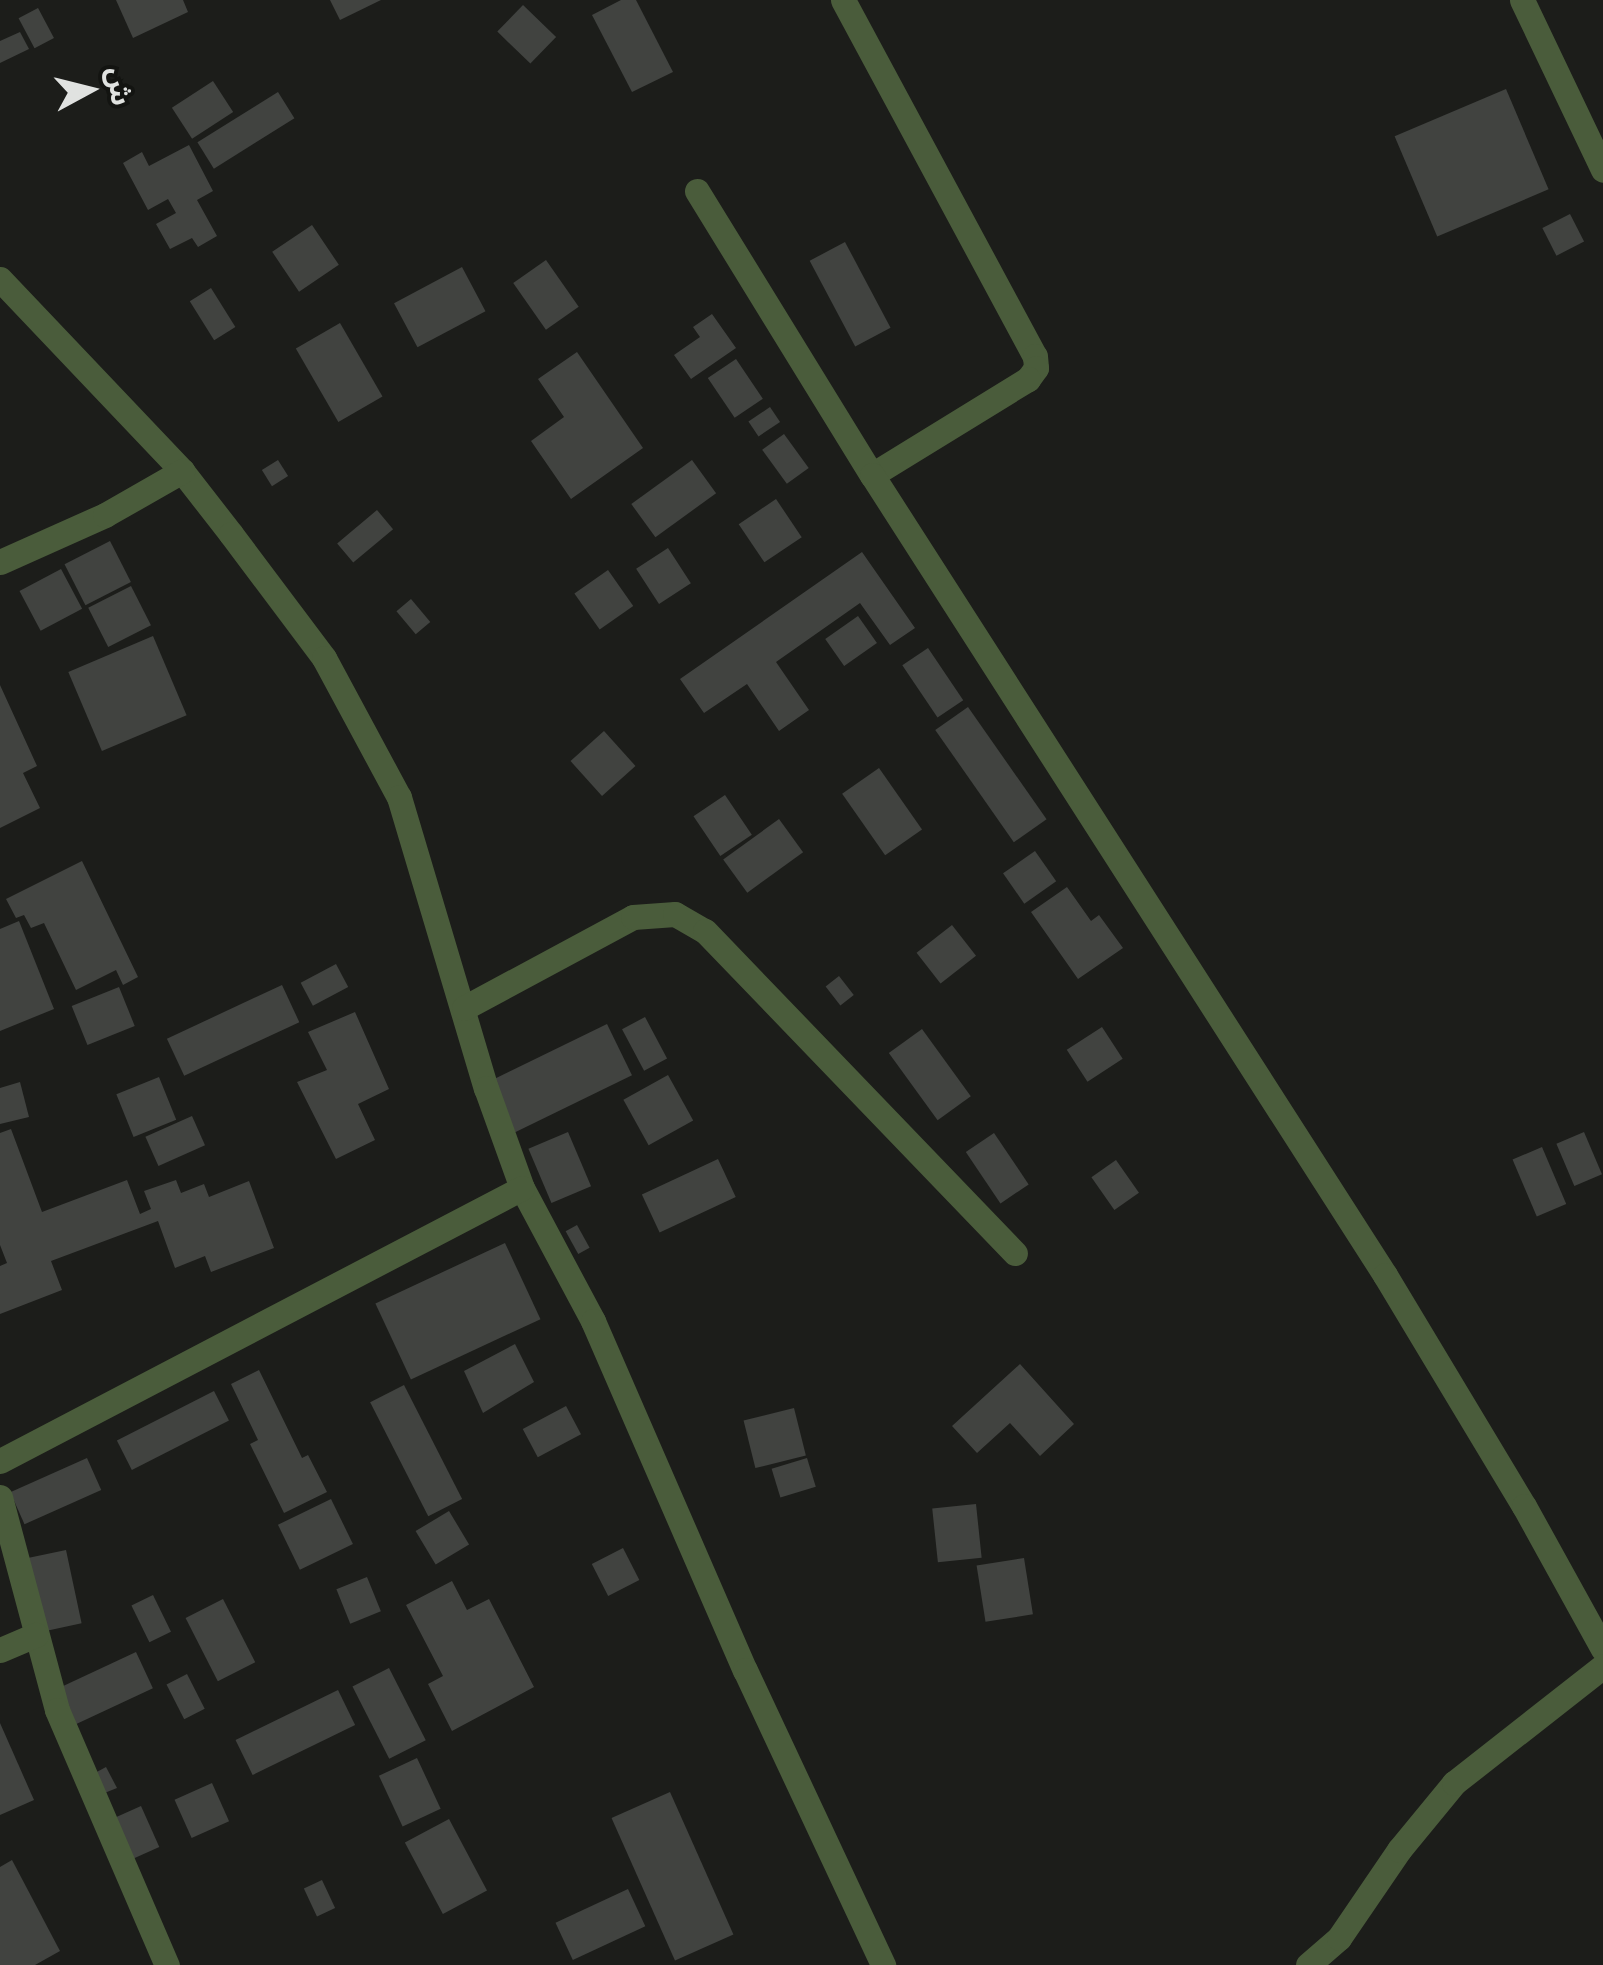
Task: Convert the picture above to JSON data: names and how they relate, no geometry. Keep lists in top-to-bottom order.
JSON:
{
  "north": "right"
}
